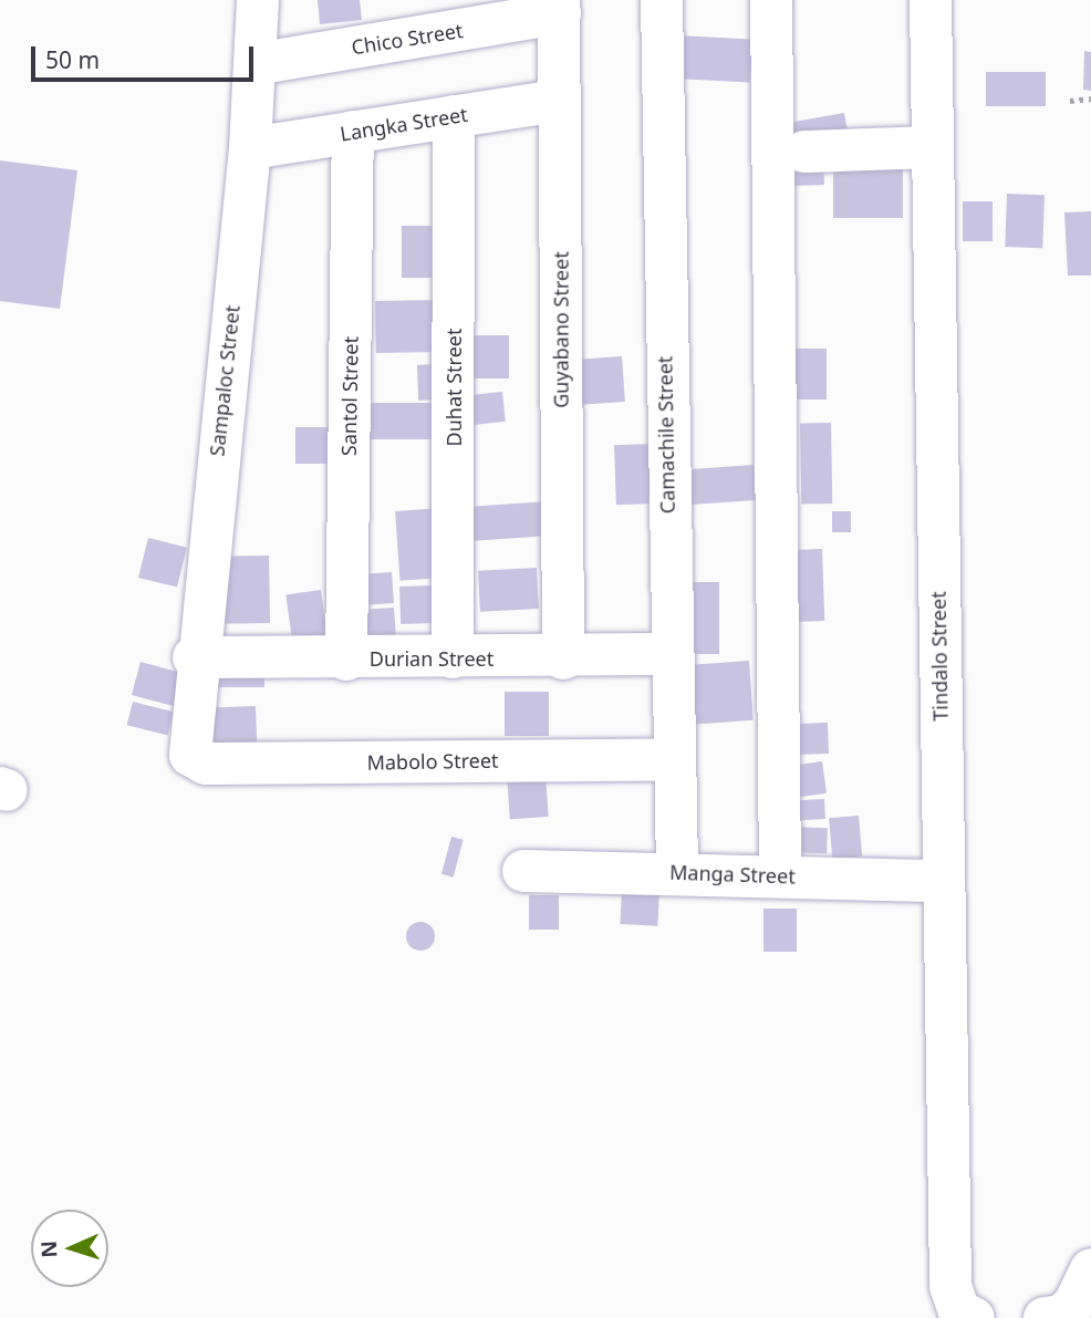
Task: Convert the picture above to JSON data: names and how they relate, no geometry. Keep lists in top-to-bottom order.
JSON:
{
  "streets": {
    "street": [
      "Chico Street",
      "Langka Street",
      "Guyabano Street",
      "Sampaloc Street",
      "Duhat Street",
      "Santol Street",
      "Camachile Street",
      "Tindalo Street",
      "Durian Street",
      "Mabolo Street",
      "Manga Street"
    ]
  },
  "crossings": [
    ["Chico Street", "Guyabano Street"],
    ["Chico Street", "Sampaloc Street"],
    ["Langka Street", "Guyabano Street"],
    ["Langka Street", "Sampaloc Street"],
    ["Langka Street", "Duhat Street"],
    ["Langka Street", "Santol Street"],
    ["Guyabano Street", "Durian Street"],
    ["Sampaloc Street", "Durian Street"],
    ["Sampaloc Street", "Mabolo Street"],
    ["Duhat Street", "Durian Street"],
    ["Santol Street", "Durian Street"],
    ["Camachile Street", "Durian Street"],
    ["Camachile Street", "Mabolo Street"],
    ["Camachile Street", "Manga Street"],
    ["Tindalo Street", "Manga Street"]
  ],
  "scale_bar": "50 m",
  "north": "left"
}
